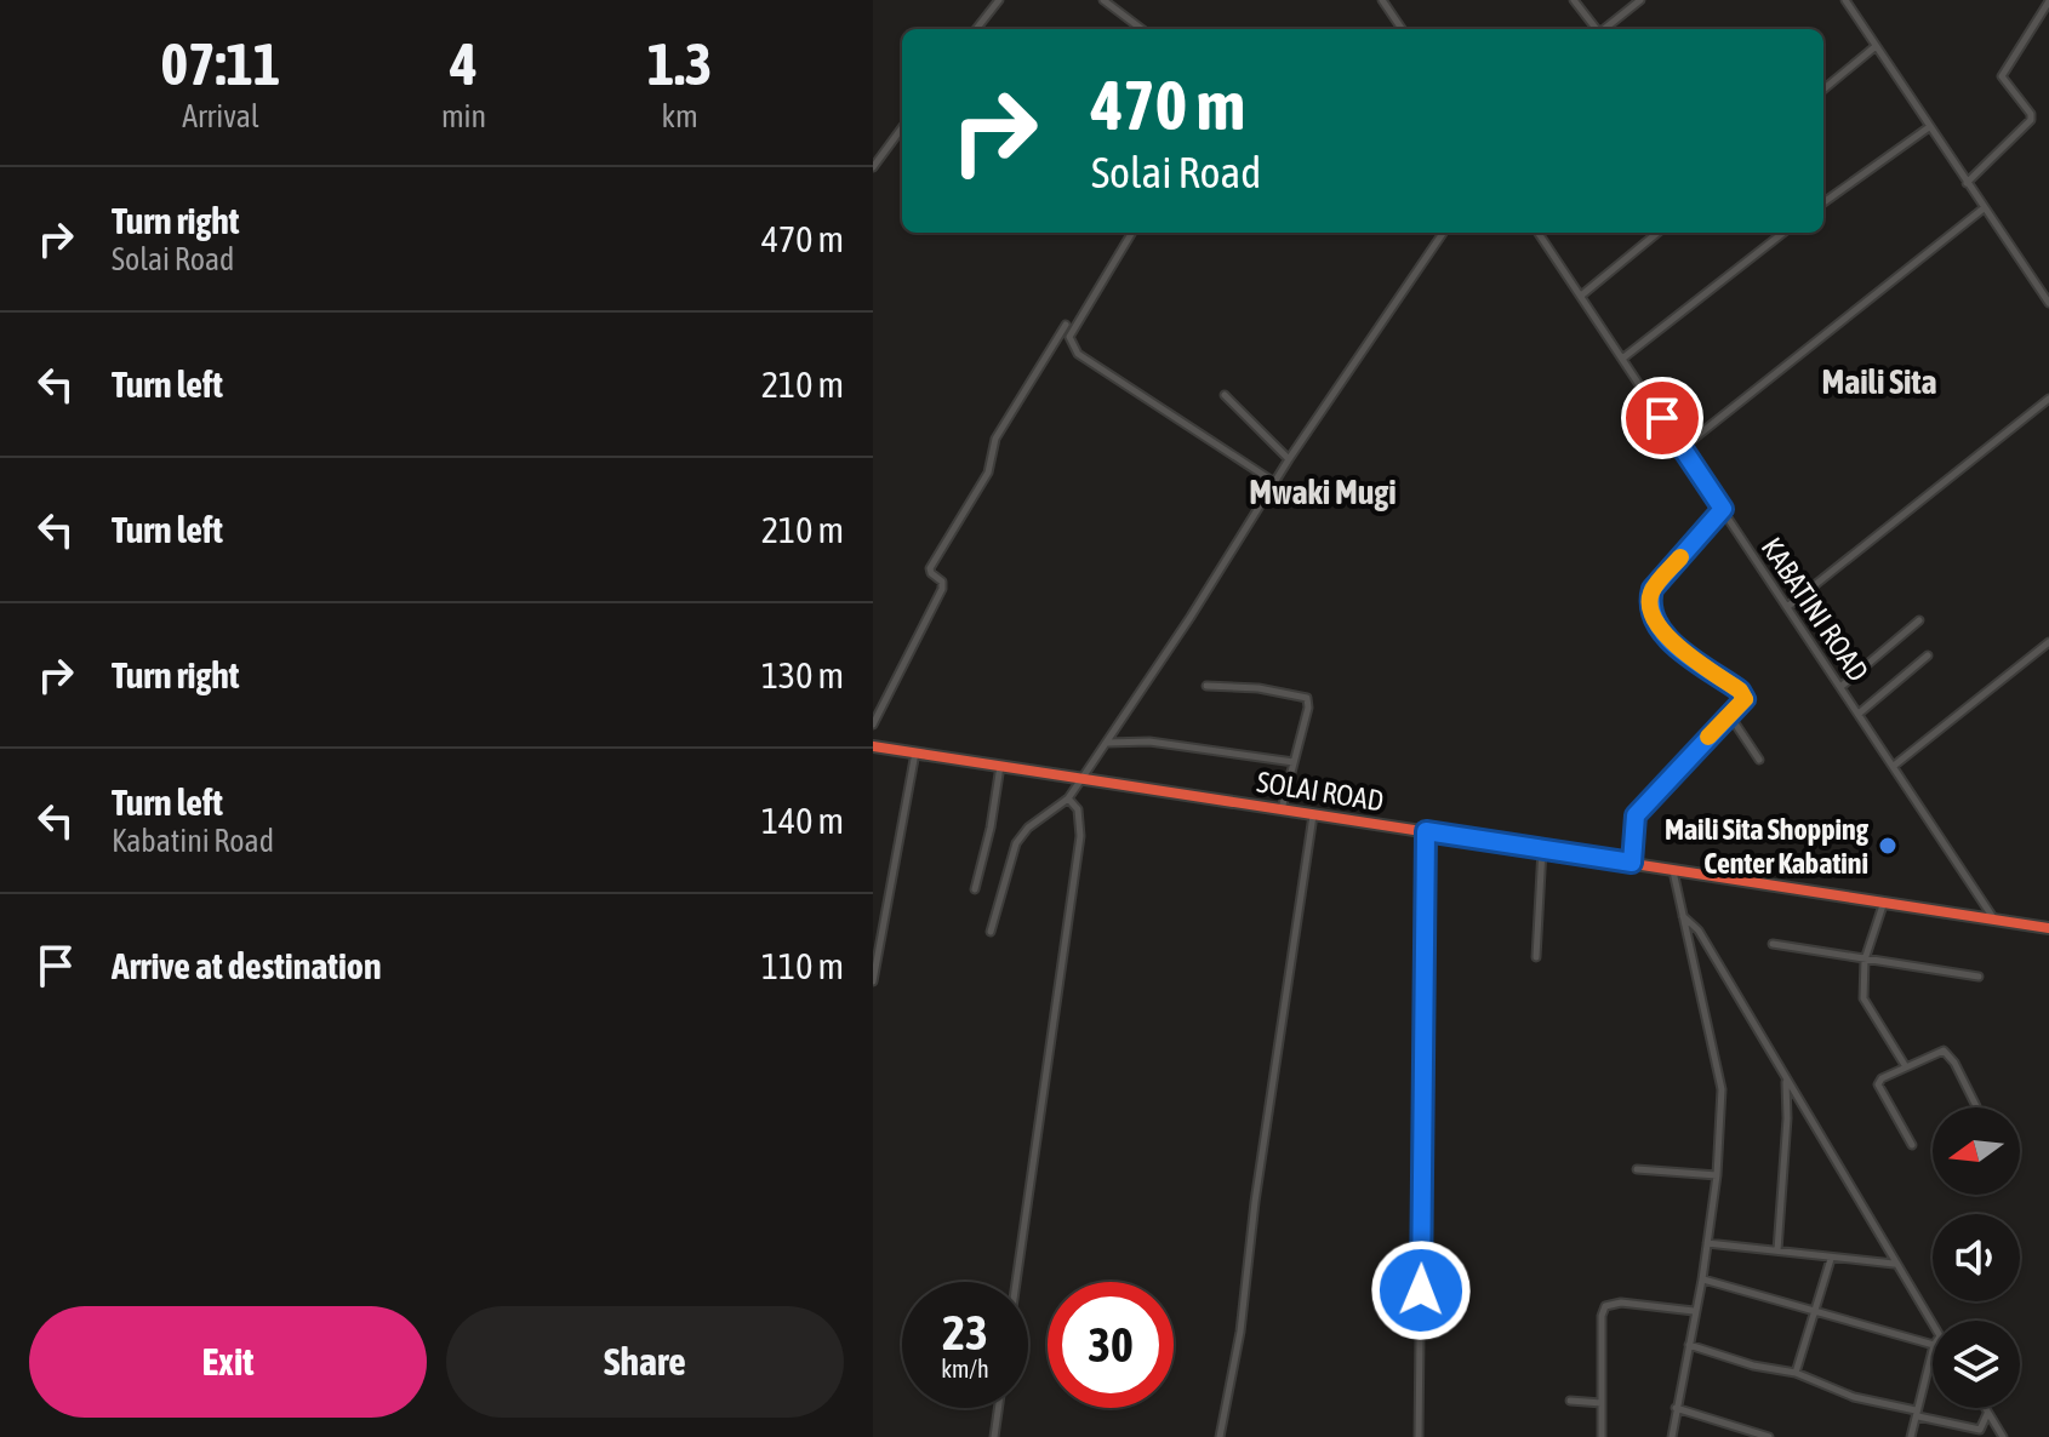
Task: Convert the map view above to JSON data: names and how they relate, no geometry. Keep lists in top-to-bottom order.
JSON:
{
  "streets": {
    "highway": ["SOLAI ROAD"],
    "street": ["KABATINI ROAD"]
  },
  "crossings": [
    ["KABATINI ROAD", "SOLAI ROAD"]
  ],
  "districts": ["Maili Sita", "Mwaki Mugi"],
  "places": ["Maili Sita Shopping Center Kabatini"],
  "north": "left",
  "page": {
    "eta": [
      "07:11",
      "Arrival",
      "4",
      "min",
      "1.3",
      "km"
    ],
    "turn": ["470 m", "Solai Road"],
    "list": [
      {
        "name": "Turn right",
        "note": "Solai Road",
        "value": "470 m"
      },
      {
        "name": "Turn left",
        "value": "210 m"
      },
      {
        "name": "Turn left",
        "value": "210 m"
      },
      {
        "name": "Turn right",
        "value": "130 m"
      },
      {
        "name": "Turn left",
        "note": "Kabatini Road",
        "value": "140 m"
      },
      {
        "name": "Arrive at destination",
        "value": "110 m"
      }
    ],
    "speed": "23 km/h",
    "limit": "30",
    "buttons": ["Exit", "Share"]
  }
}
